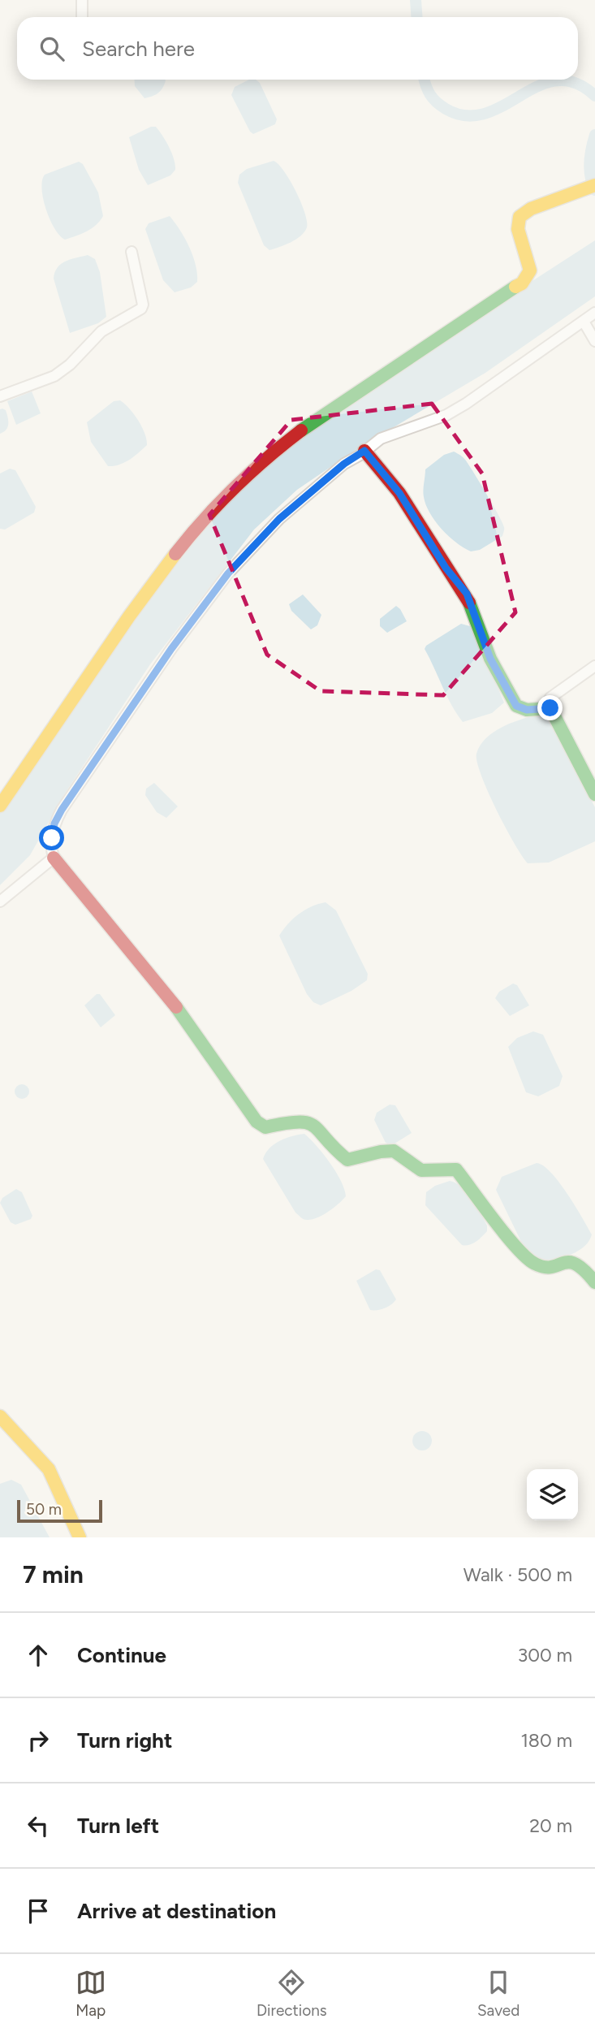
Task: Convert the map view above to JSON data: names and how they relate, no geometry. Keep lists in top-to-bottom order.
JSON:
{
  "scale_bar": "50 m",
  "page": {
    "search": "Search here",
    "scale": "50 m",
    "heading": ["7 min", "Walk · 500 m"],
    "list": [
      ["Continue", "300 m"],
      ["Turn right", "180 m"],
      ["Turn left", "20 m"],
      "Arrive at destination"
    ],
    "nav": ["Map", "Directions", "Saved"]
  }
}
